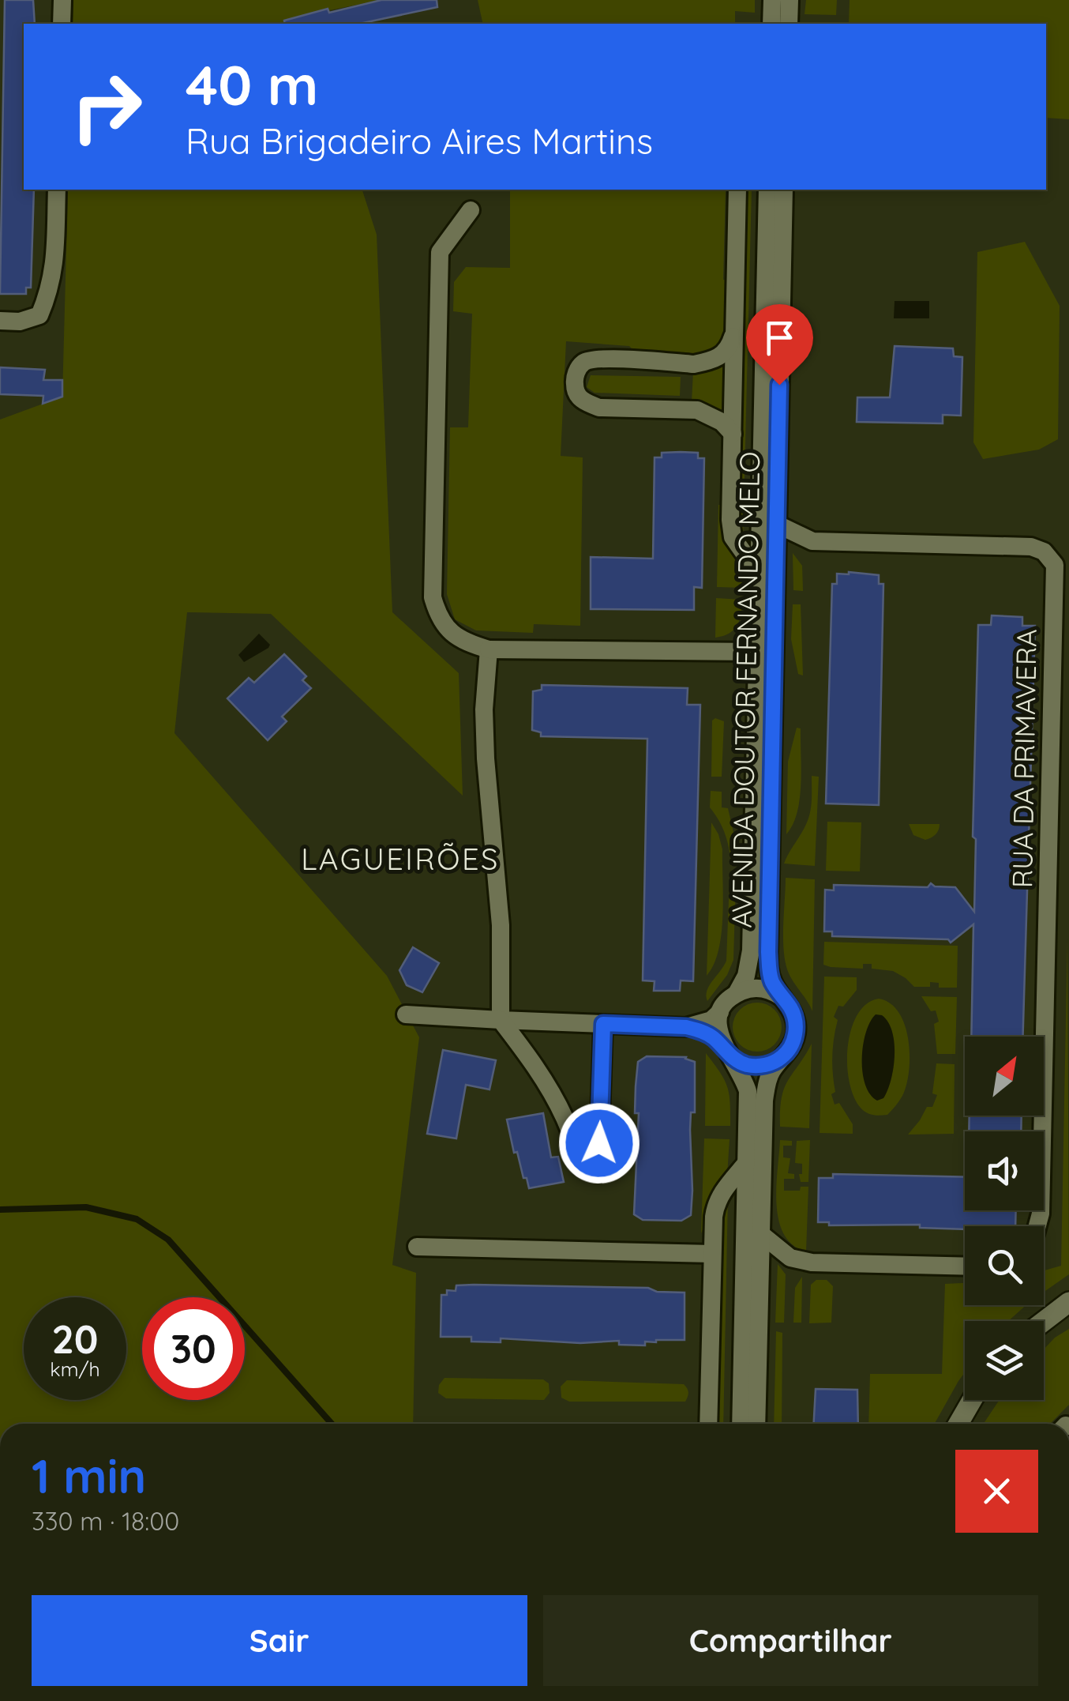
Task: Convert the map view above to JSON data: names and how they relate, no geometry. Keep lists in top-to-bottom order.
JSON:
{
  "streets": {
    "street": ["AVENIDA DOUTOR FERNANDO MELO", "RUA DA PRIMAVERA"]
  },
  "crossings": [
    ["AVENIDA DOUTOR FERNANDO MELO", "RUA DA PRIMAVERA"]
  ],
  "districts": ["LAGUEIRÕES"],
  "north": "top right",
  "page": {
    "turn": ["40 m", "Rua Brigadeiro Aires Martins"],
    "speed": "20 km/h",
    "limit": "30",
    "heading": ["1 min", "330 m · 18:00"],
    "buttons": ["Sair", "Compartilhar"]
  }
}
